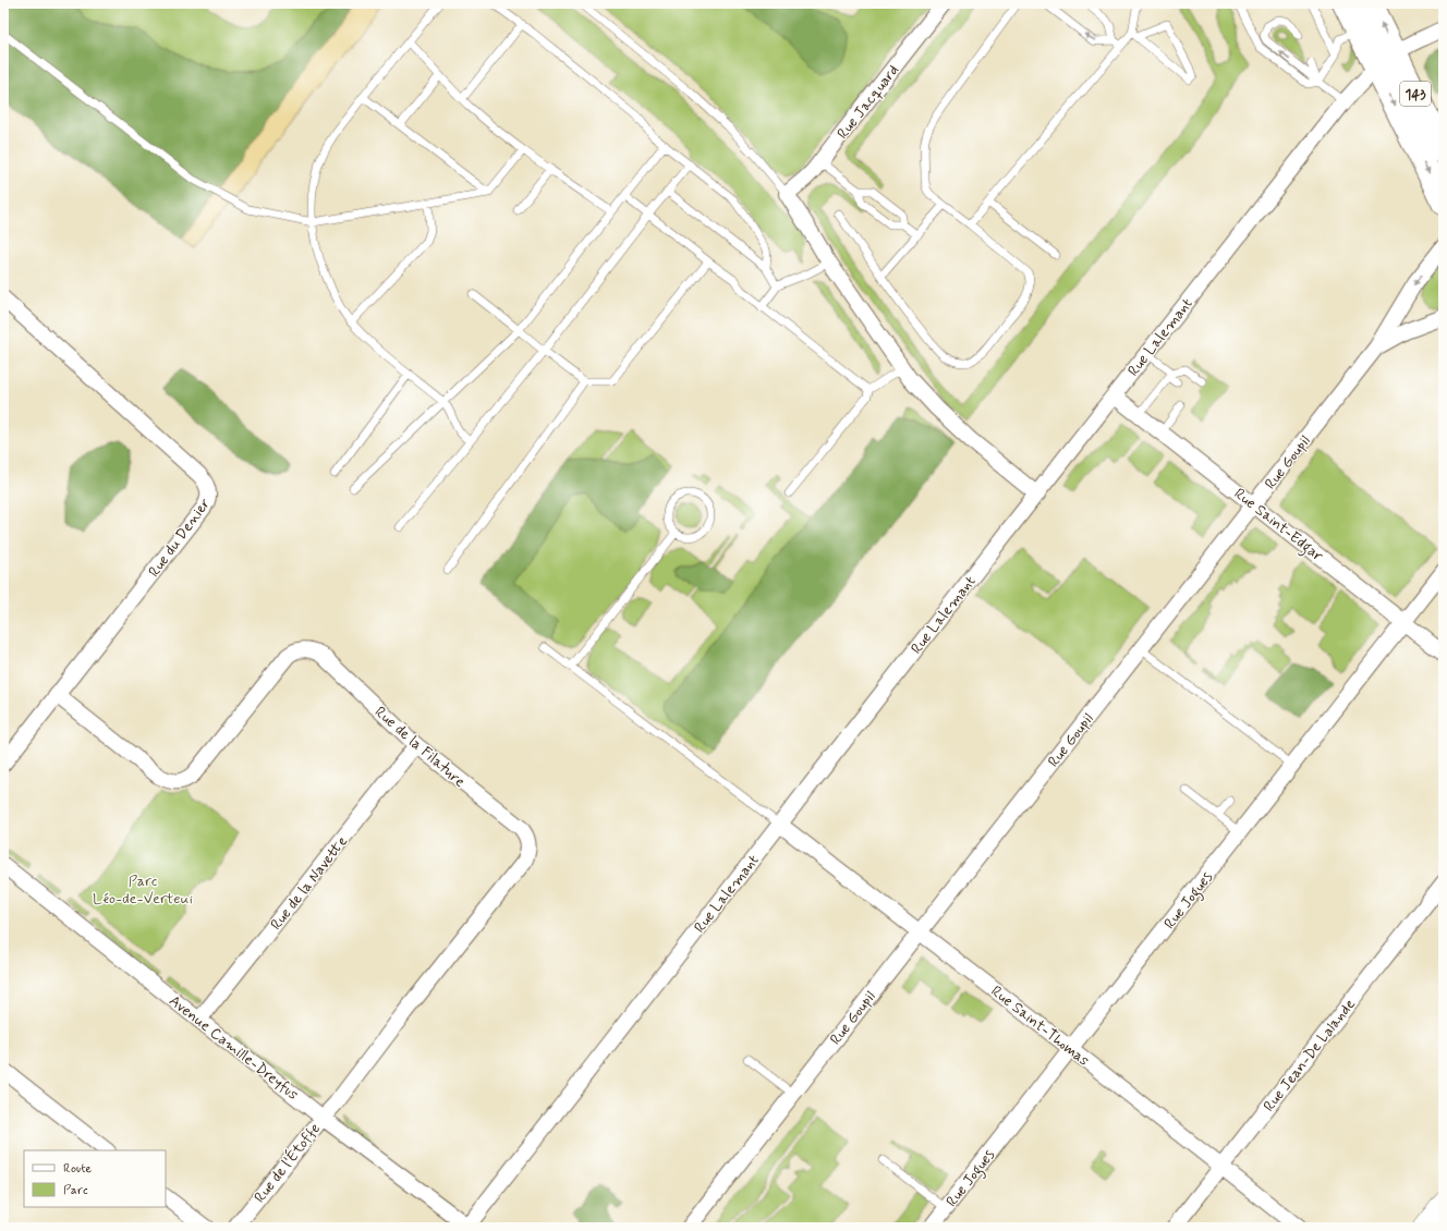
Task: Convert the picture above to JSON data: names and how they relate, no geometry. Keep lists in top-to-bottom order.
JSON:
{
  "streets": {
    "main road": ["143"],
    "street": [
      "Rue Jacquard",
      "Rue Lalemant",
      "Rue Goupil",
      "Rue Saint-Edgar",
      "Rue du Denier",
      "Rue de la Filature",
      "Rue de la Navette",
      "Rue Jogues",
      "Rue Saint-Thomas",
      "Avenue Camille-Dreyfus",
      "Rue Jean-De Lalande",
      "Rue de l'Étoffe"
    ]
  },
  "crossings": [
    ["143", "Rue Lalemant"],
    ["Rue Lalemant", "Rue Saint-Edgar"],
    ["Rue Lalemant", "Rue Saint-Thomas"],
    ["Rue Lalemant", "Avenue Camille-Dreyfus"],
    ["Rue Goupil", "Rue Saint-Edgar"],
    ["Rue Goupil", "Rue Saint-Thomas"],
    ["Rue Saint-Edgar", "Rue Jogues"],
    ["Rue du Denier", "Rue de la Filature"],
    ["Rue de la Filature", "Rue de la Navette"],
    ["Rue de la Filature", "Avenue Camille-Dreyfus"],
    ["Rue de la Filature", "Rue de l'Étoffe"],
    ["Rue de la Navette", "Avenue Camille-Dreyfus"],
    ["Rue Jogues", "Rue Saint-Thomas"],
    ["Rue Saint-Thomas", "Rue Jean-De Lalande"],
    ["Avenue Camille-Dreyfus", "Rue de l'Étoffe"]
  ],
  "parks": ["Parc Léo-de-Verteui"],
  "legend": ["Route", "Parc"]
}
